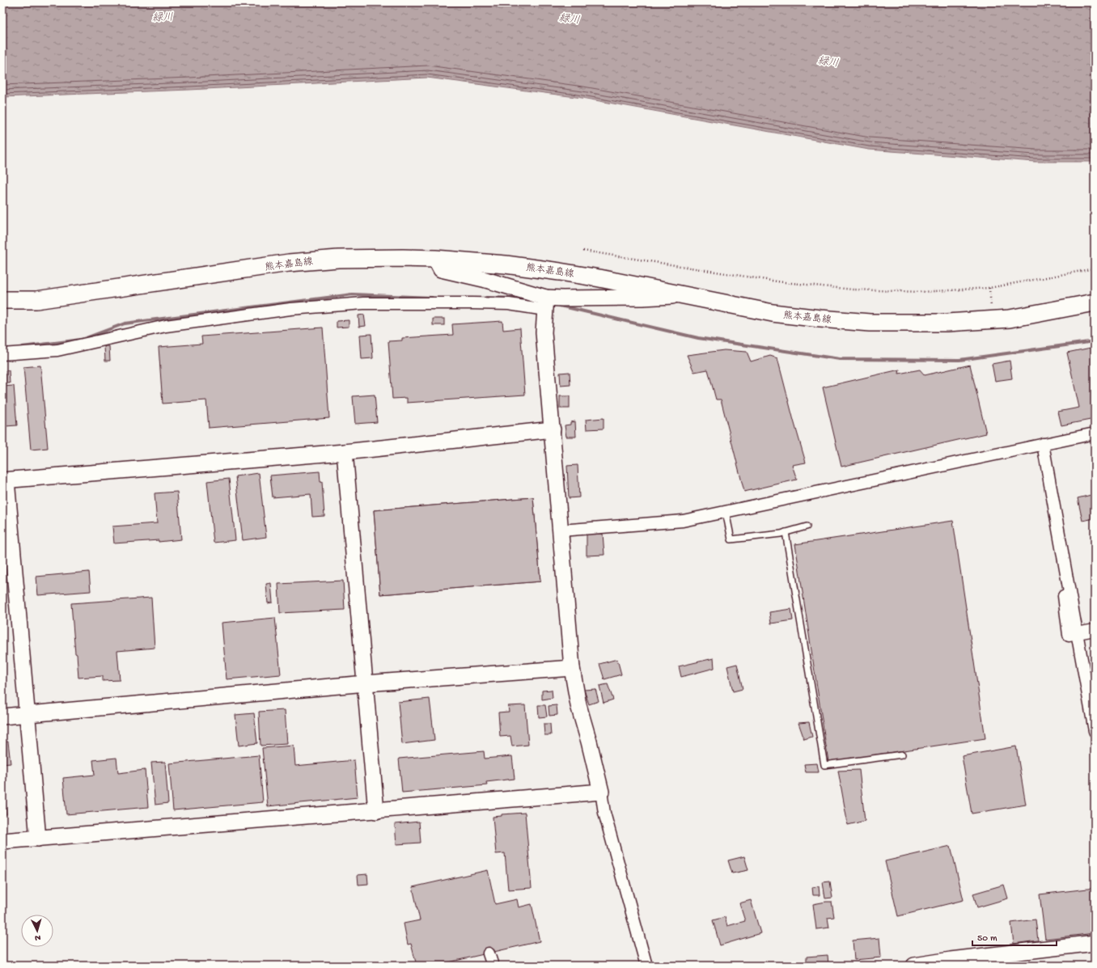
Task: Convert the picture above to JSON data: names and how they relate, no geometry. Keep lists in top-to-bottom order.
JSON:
{
  "streets": {
    "main road": ["熊本嘉島線"]
  },
  "water": ["緑川"],
  "scale_bar": "50 m",
  "north": "bottom"
}
